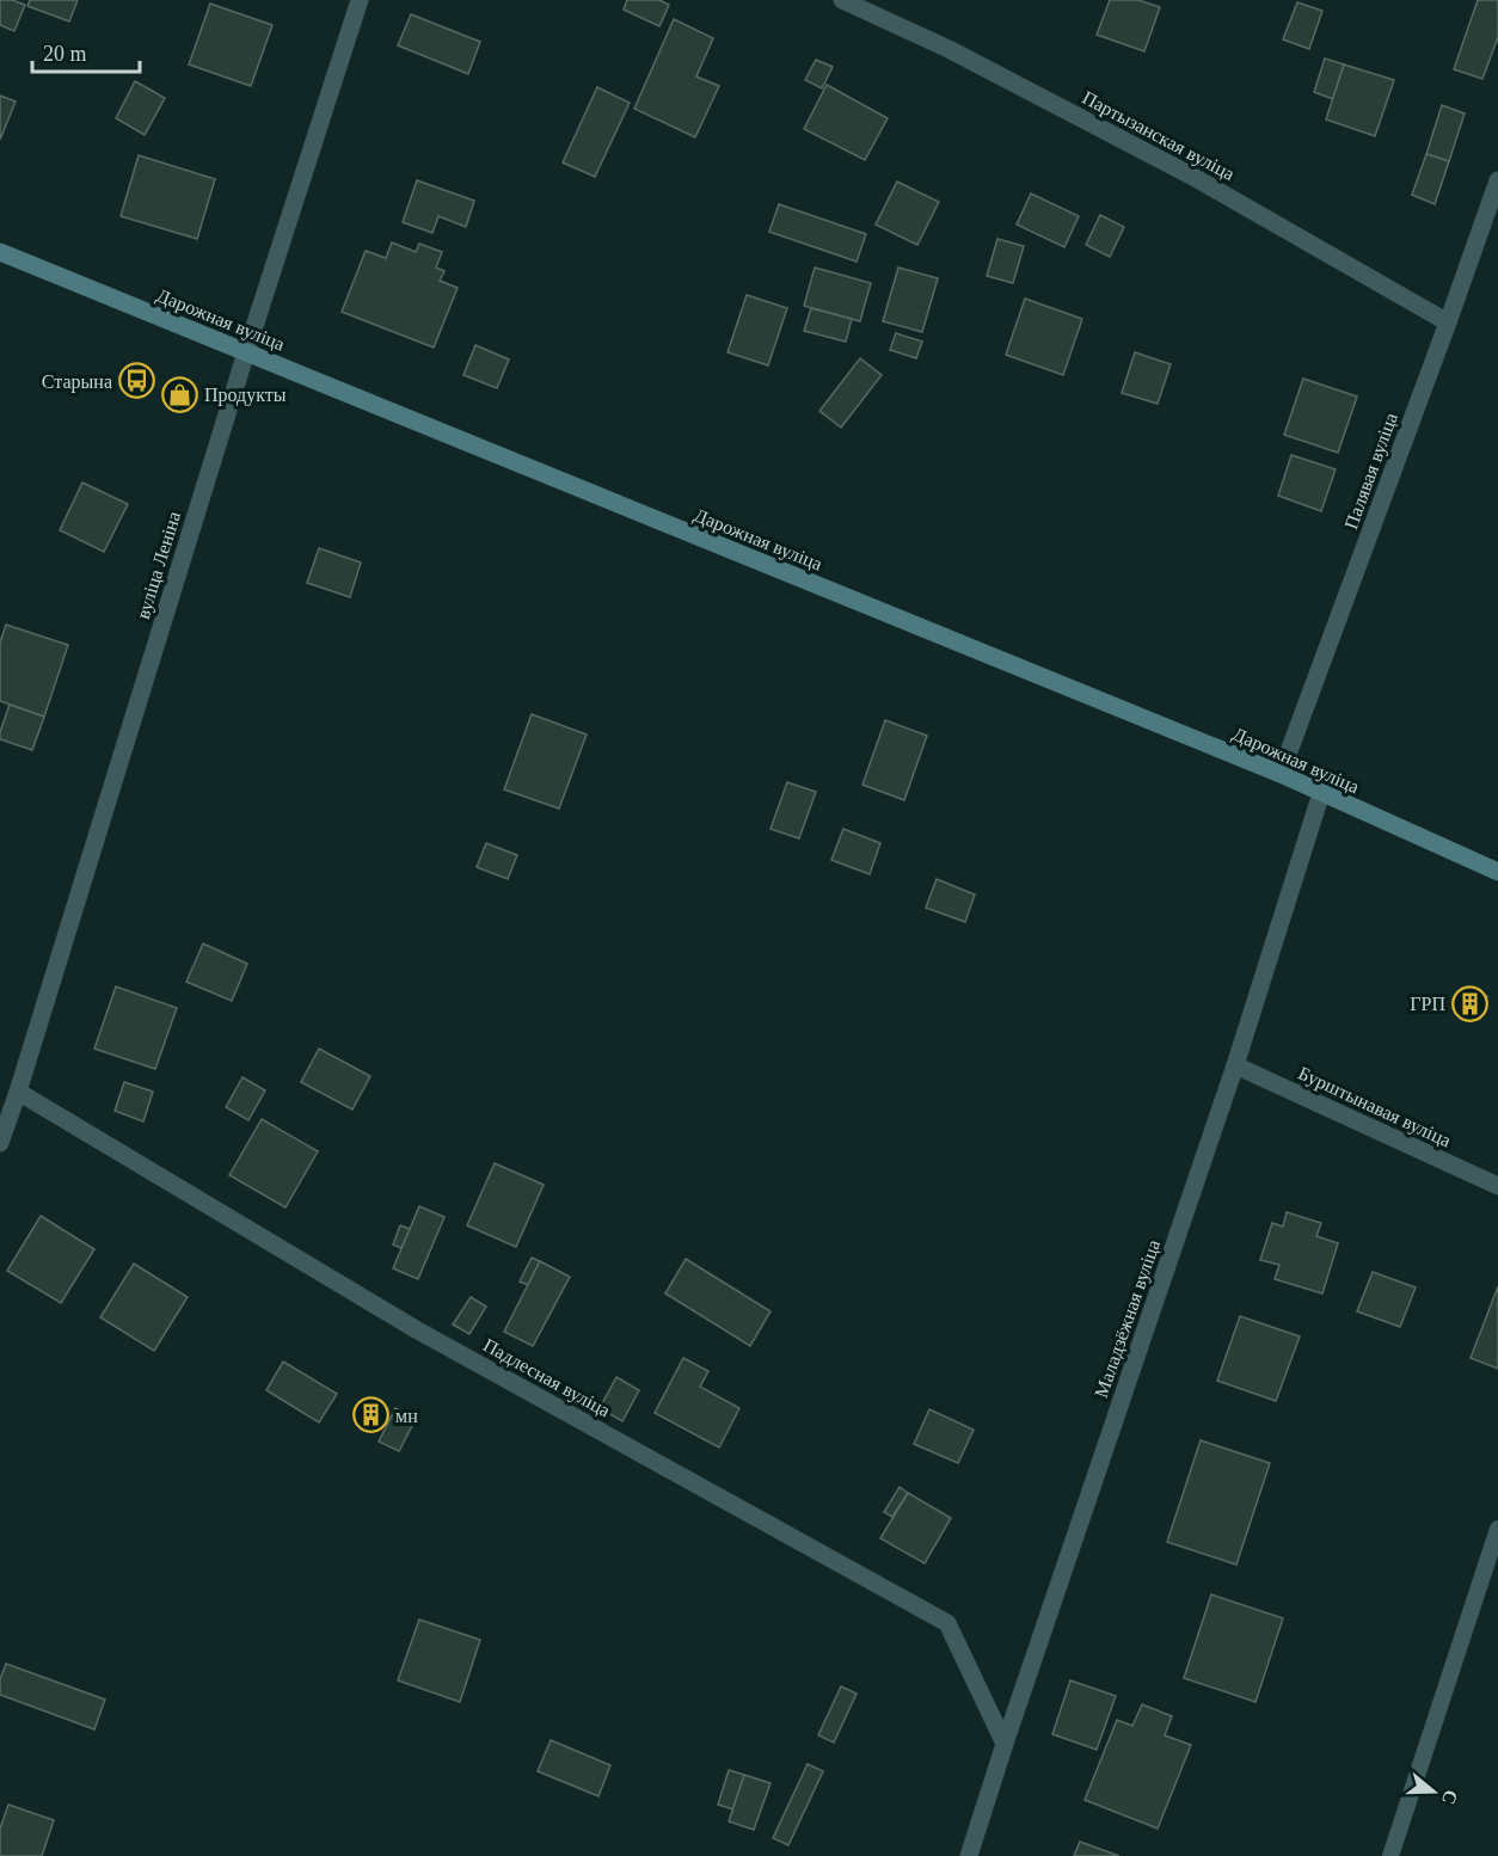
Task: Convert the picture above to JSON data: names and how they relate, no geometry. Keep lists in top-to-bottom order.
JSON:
{
  "streets": {
    "main road": ["Дарожная вуліца"],
    "street": [
      "Партызанская вуліца",
      "Палявая вуліца",
      "вуліца Леніна",
      "Бурштынавая вуліца",
      "Маладзёжная вуліца",
      "Падлесная вуліца"
    ]
  },
  "crossings": [
    ["Партызанская вуліца", "Палявая вуліца"],
    ["Дарожная вуліца", "Палявая вуліца"],
    ["Дарожная вуліца", "вуліца Леніна"],
    ["Дарожная вуліца", "Маладзёжная вуліца"],
    ["вуліца Леніна", "Падлесная вуліца"],
    ["Бурштынавая вуліца", "Маладзёжная вуліца"],
    ["Маладзёжная вуліца", "Падлесная вуліца"]
  ],
  "places": {
    "bus stop": ["Старына"],
    "shop": ["Продукты"],
    "building": ["ГРП", "мн"]
  },
  "scale_bar": "20 m",
  "north": "right"
}
